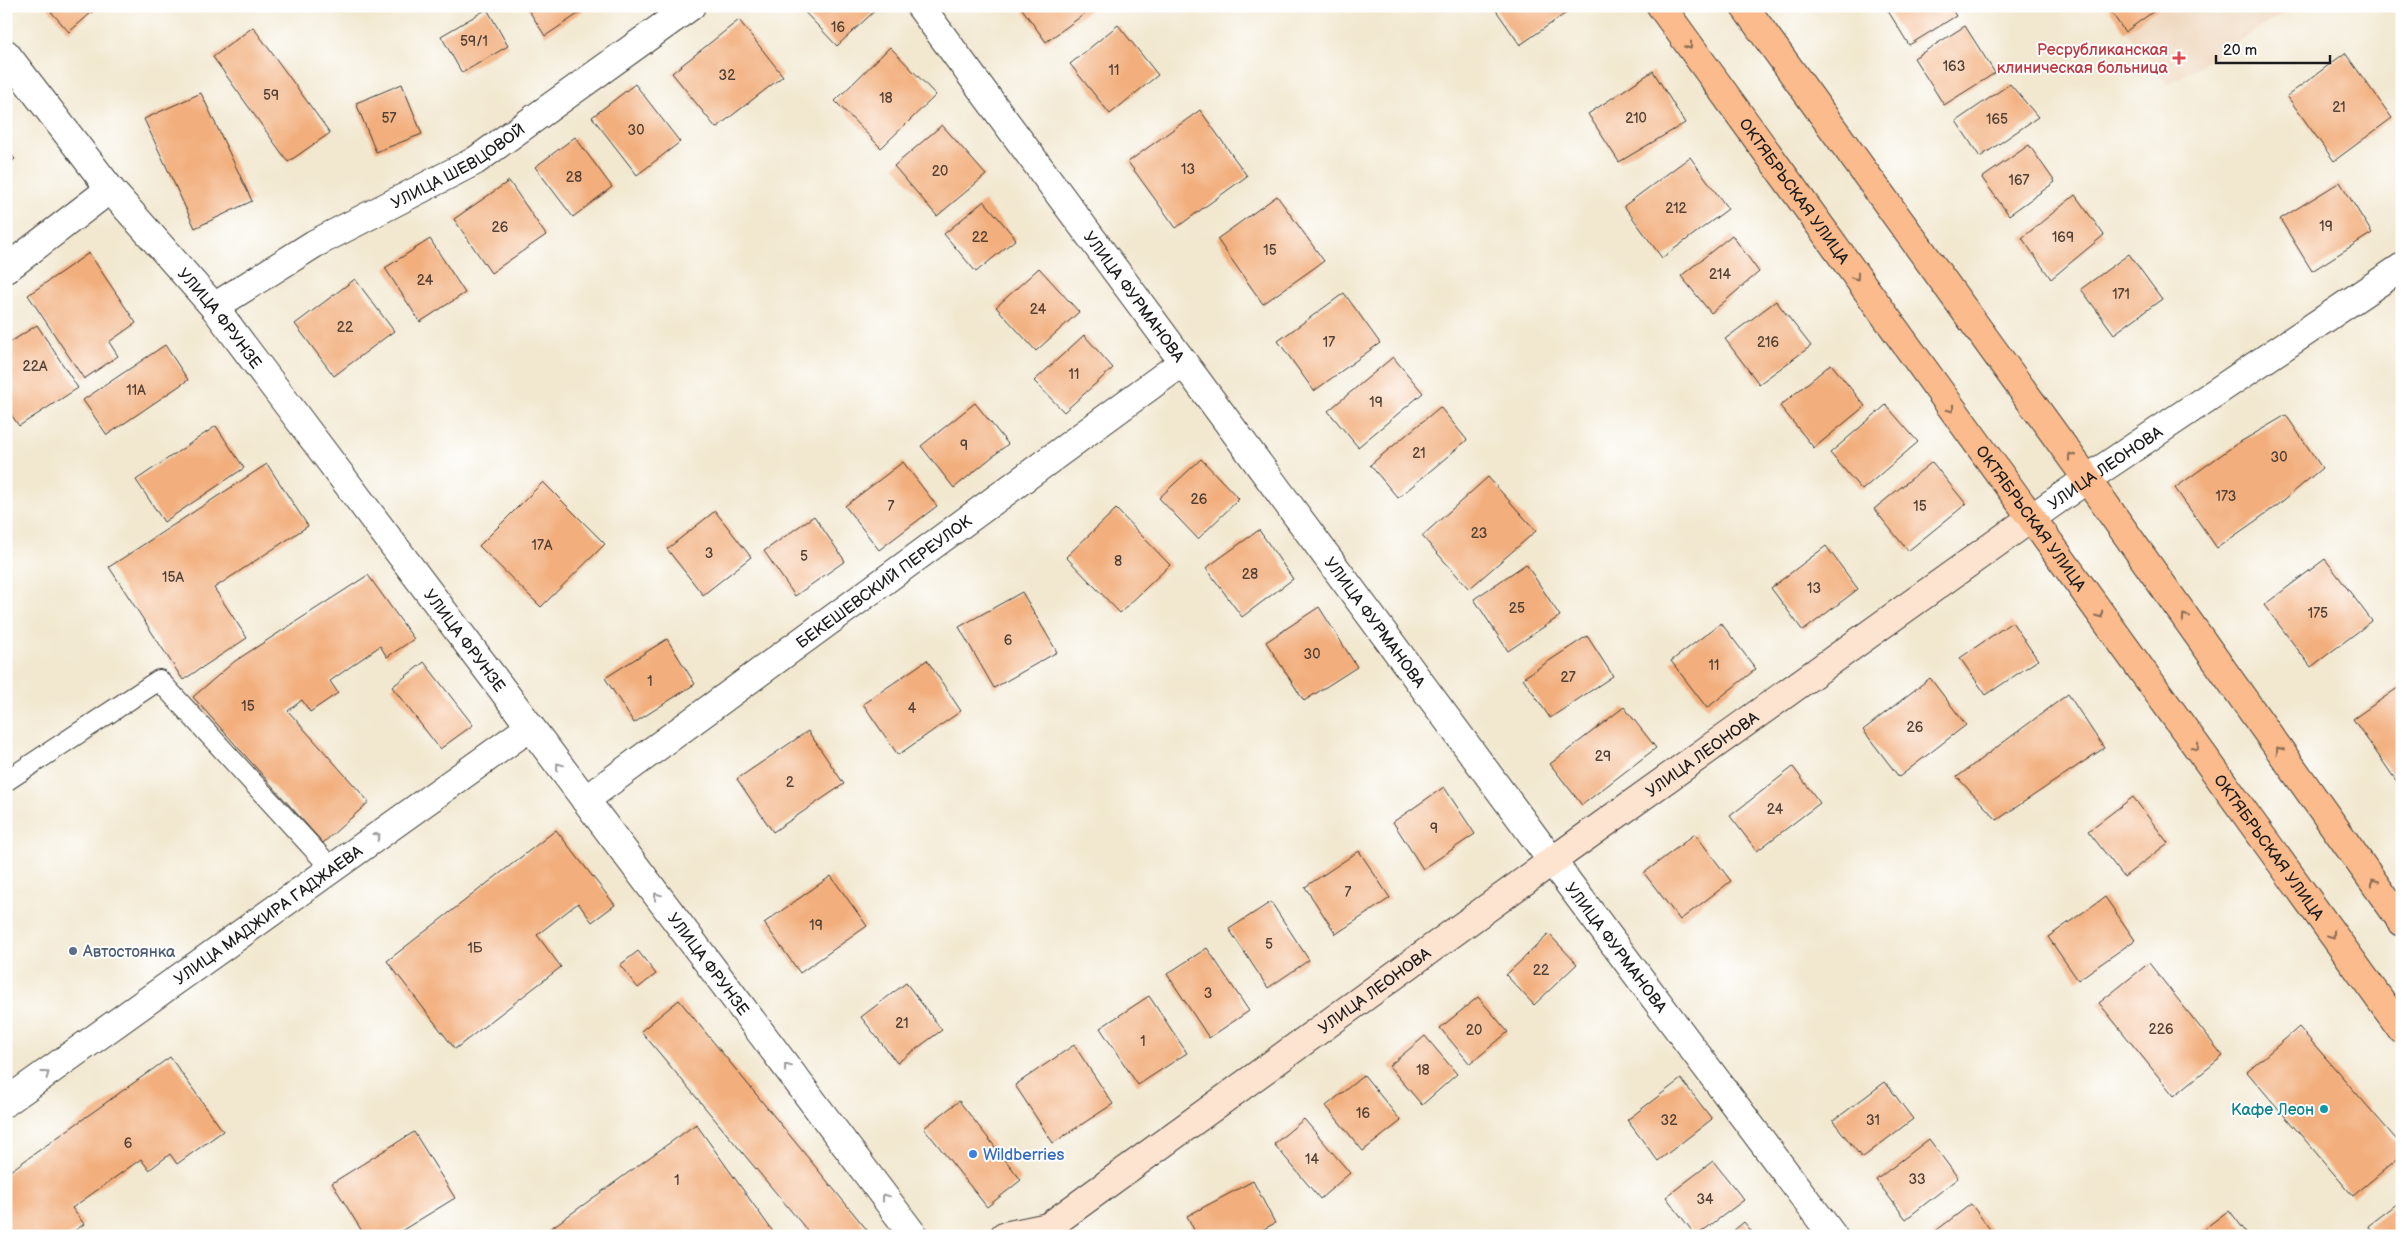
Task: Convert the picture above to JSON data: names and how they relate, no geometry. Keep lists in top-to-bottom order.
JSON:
{
  "streets": {
    "main road": ["ОКТЯБРЬСКАЯ УЛИЦА"],
    "street": [
      "УЛИЦА ШЕВЦОВОЙ",
      "УЛИЦА ФУРМАНОВА",
      "УЛИЦА ФРУНЗЕ",
      "УЛИЦА ЛЕОНОВА",
      "БЕКЕШЕВСКИЙ ПЕРЕУЛОК",
      "УЛИЦА МАДЖИРА ГАДЖАЕВА"
    ]
  },
  "crossings": [
    ["УЛИЦА ШЕВЦОВОЙ", "УЛИЦА ФРУНЗЕ"],
    ["ОКТЯБРЬСКАЯ УЛИЦА", "УЛИЦА ЛЕОНОВА"],
    ["УЛИЦА ФУРМАНОВА", "УЛИЦА ЛЕОНОВА"],
    ["УЛИЦА ФУРМАНОВА", "БЕКЕШЕВСКИЙ ПЕРЕУЛОК"],
    ["УЛИЦА ФРУНЗЕ", "БЕКЕШЕВСКИЙ ПЕРЕУЛОК"],
    ["УЛИЦА ФРУНЗЕ", "УЛИЦА МАДЖИРА ГАДЖАЕВА"]
  ],
  "one_way": ["УЛИЦА ФРУНЗЕ", "УЛИЦА МАДЖИРА ГАДЖАЕВА"],
  "places": {
    "health": ["Ресрубликанская клиническая больница"],
    "other": ["Автостоянка", "Кафе Леон", "Wildberries"]
  },
  "house_numbers": [
    "16",
    "59/1",
    "163",
    "11",
    "32",
    "59",
    "18",
    "21",
    "57",
    "210",
    "165",
    "30",
    "13",
    "20",
    "28",
    "167",
    "212",
    "19",
    "26",
    "22",
    "169",
    "15",
    "214",
    "24",
    "171",
    "24",
    "22",
    "17",
    "216",
    "22А",
    "11",
    "11А",
    "19",
    "9",
    "21",
    "30",
    "173",
    "26",
    "7",
    "15",
    "23",
    "17А",
    "3",
    "5",
    "8",
    "28",
    "15А",
    "13",
    "25",
    "175",
    "6",
    "30",
    "11",
    "27",
    "1",
    "15",
    "4",
    "26",
    "29",
    "2",
    "24",
    "9",
    "7",
    "19",
    "5",
    "1Б",
    "22",
    "3",
    "21",
    "226",
    "20",
    "1",
    "18",
    "16",
    "32",
    "31",
    "6",
    "14",
    "33",
    "1",
    "34"
  ],
  "scale_bar": "20 m"
}
